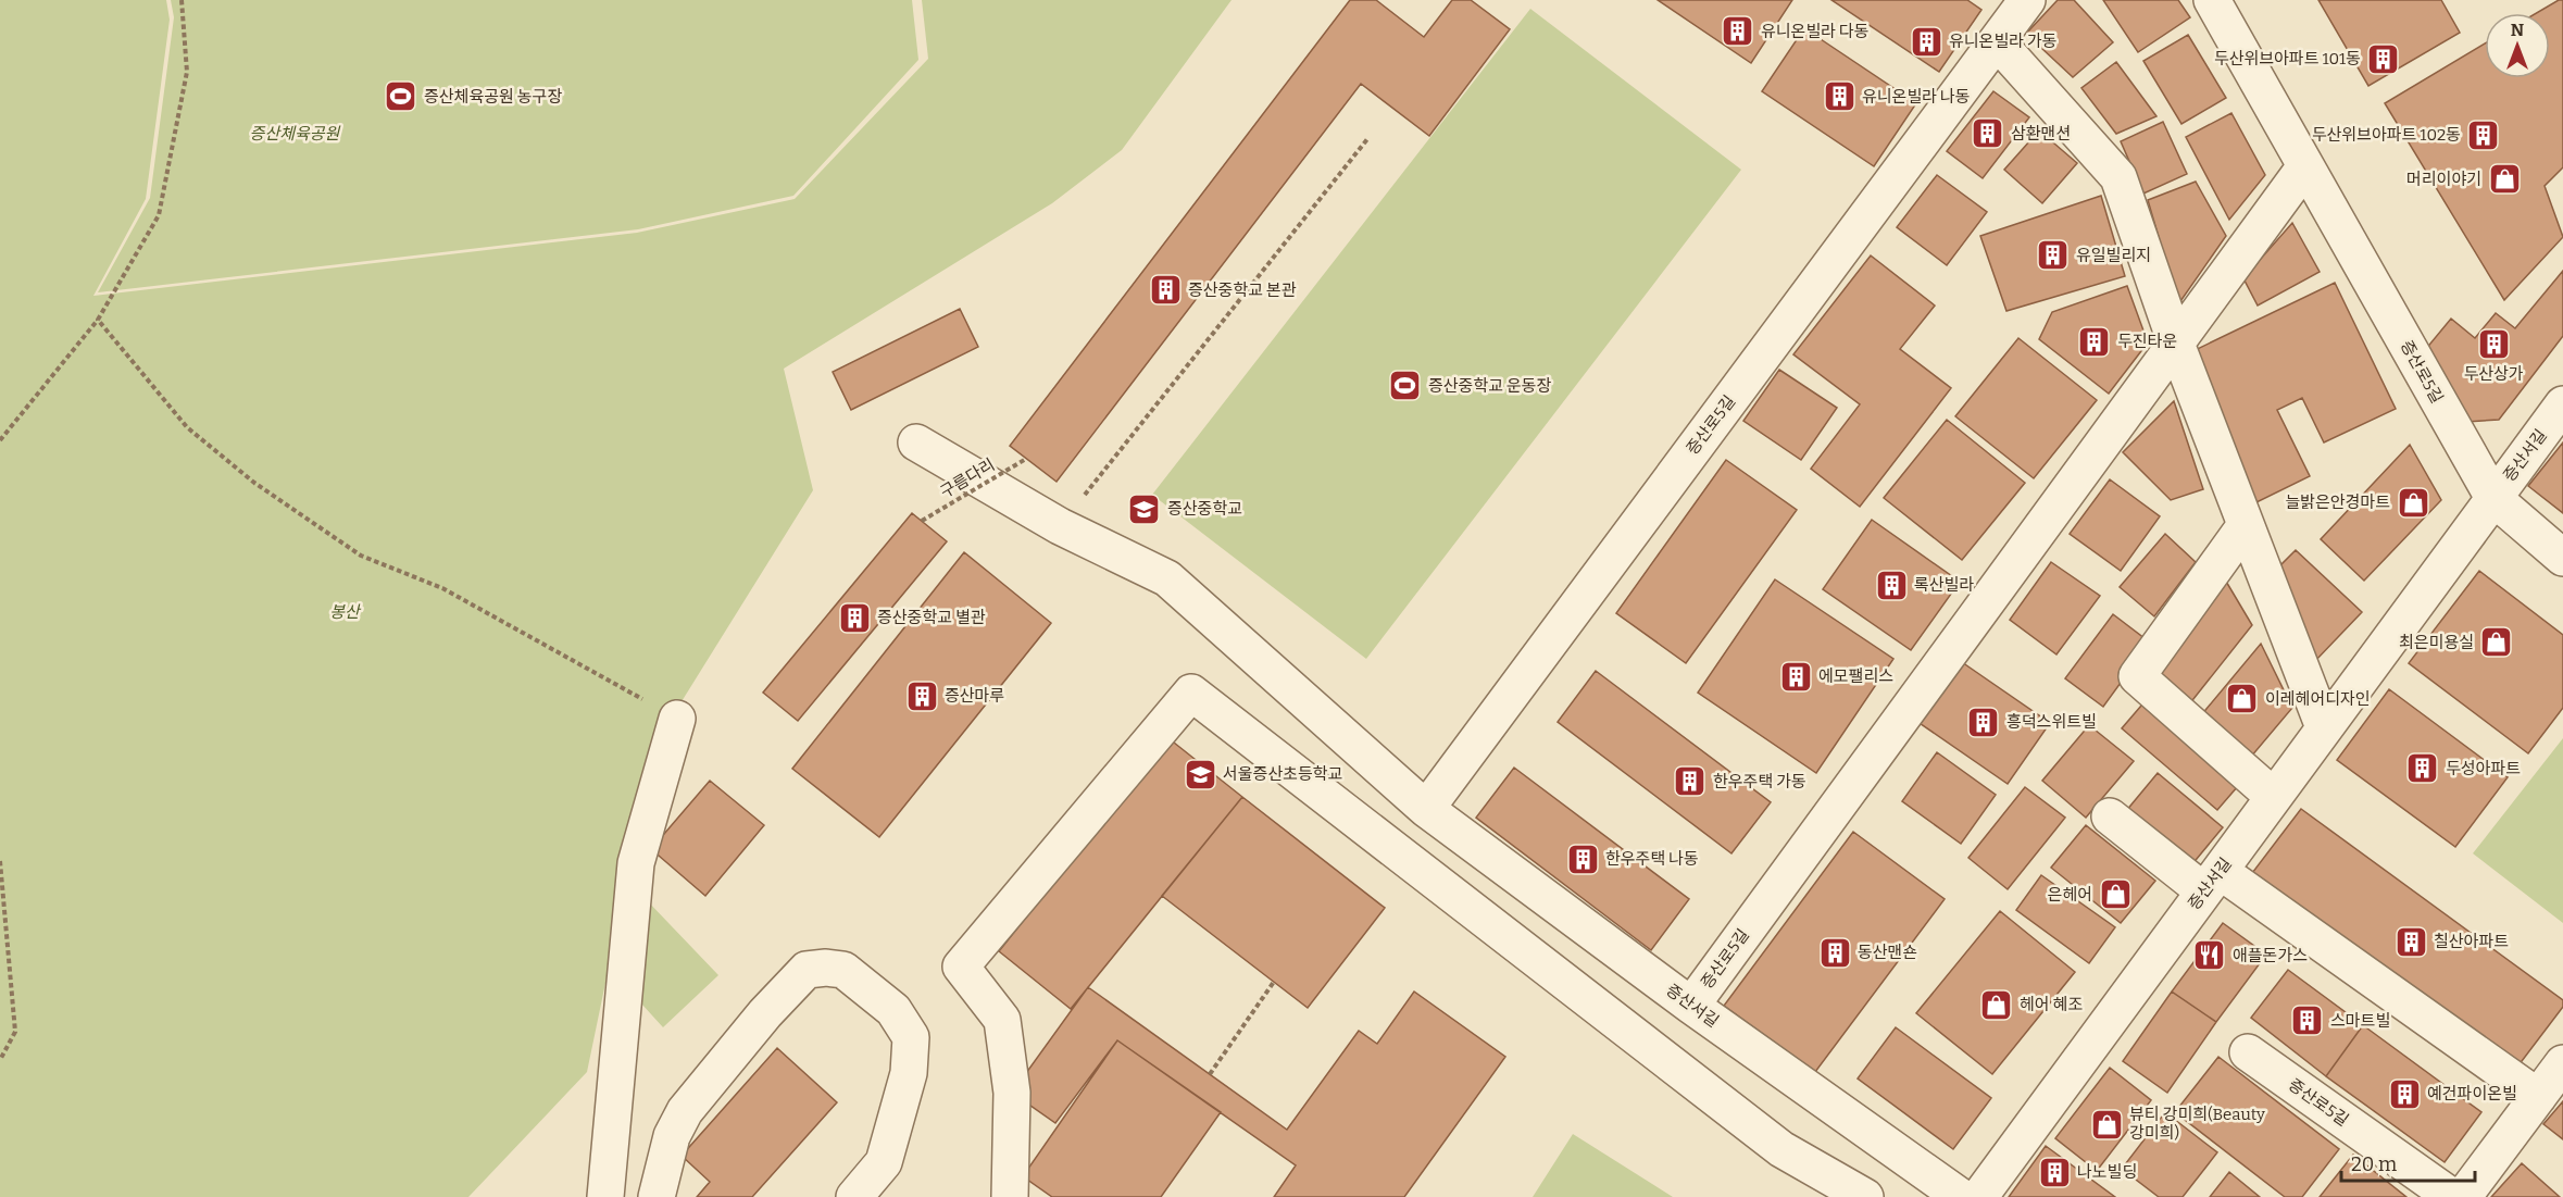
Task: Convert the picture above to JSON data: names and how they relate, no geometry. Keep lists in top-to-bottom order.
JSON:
{
  "streets": {
    "street": ["증산로5길", "증산서길"],
    "path": ["구름다리"]
  },
  "crossings": [
    ["증산로5길", "증산서길"]
  ],
  "parks": ["증산체육공원", "봉산"],
  "places": {
    "building": [
      "유니온빌라 다동",
      "유니온빌라 가동",
      "두산위브아파트 101동",
      "유니온빌라 나동",
      "삼환맨션",
      "두산위브아파트 102동",
      "유일빌리지",
      "증산중학교 본관",
      "두진타운",
      "두산상가",
      "록산빌라",
      "증산중학교 별관",
      "에모팰리스",
      "증산마루",
      "흥덕스위트빌",
      "두성아파트",
      "한우주택 가동",
      "한우주택 나동",
      "칠산아파트",
      "동산맨숀",
      "스마트빌",
      "예건파이온빌",
      "나노빌딩"
    ],
    "sports": ["증산체육공원 농구장", "증산중학교 운동장"],
    "shop": [
      "머리이야기",
      "늘밝은안경마트",
      "최은미용실",
      "이레헤어디자인",
      "은헤어",
      "헤어 혜조",
      "뷰티 강미희(Beauty 강미희)"
    ],
    "school or university": ["증산중학교", "서울증산초등학교"],
    "restaurant": ["애플돈가스"]
  },
  "scale_bar": "20 m",
  "north": "top"
}
